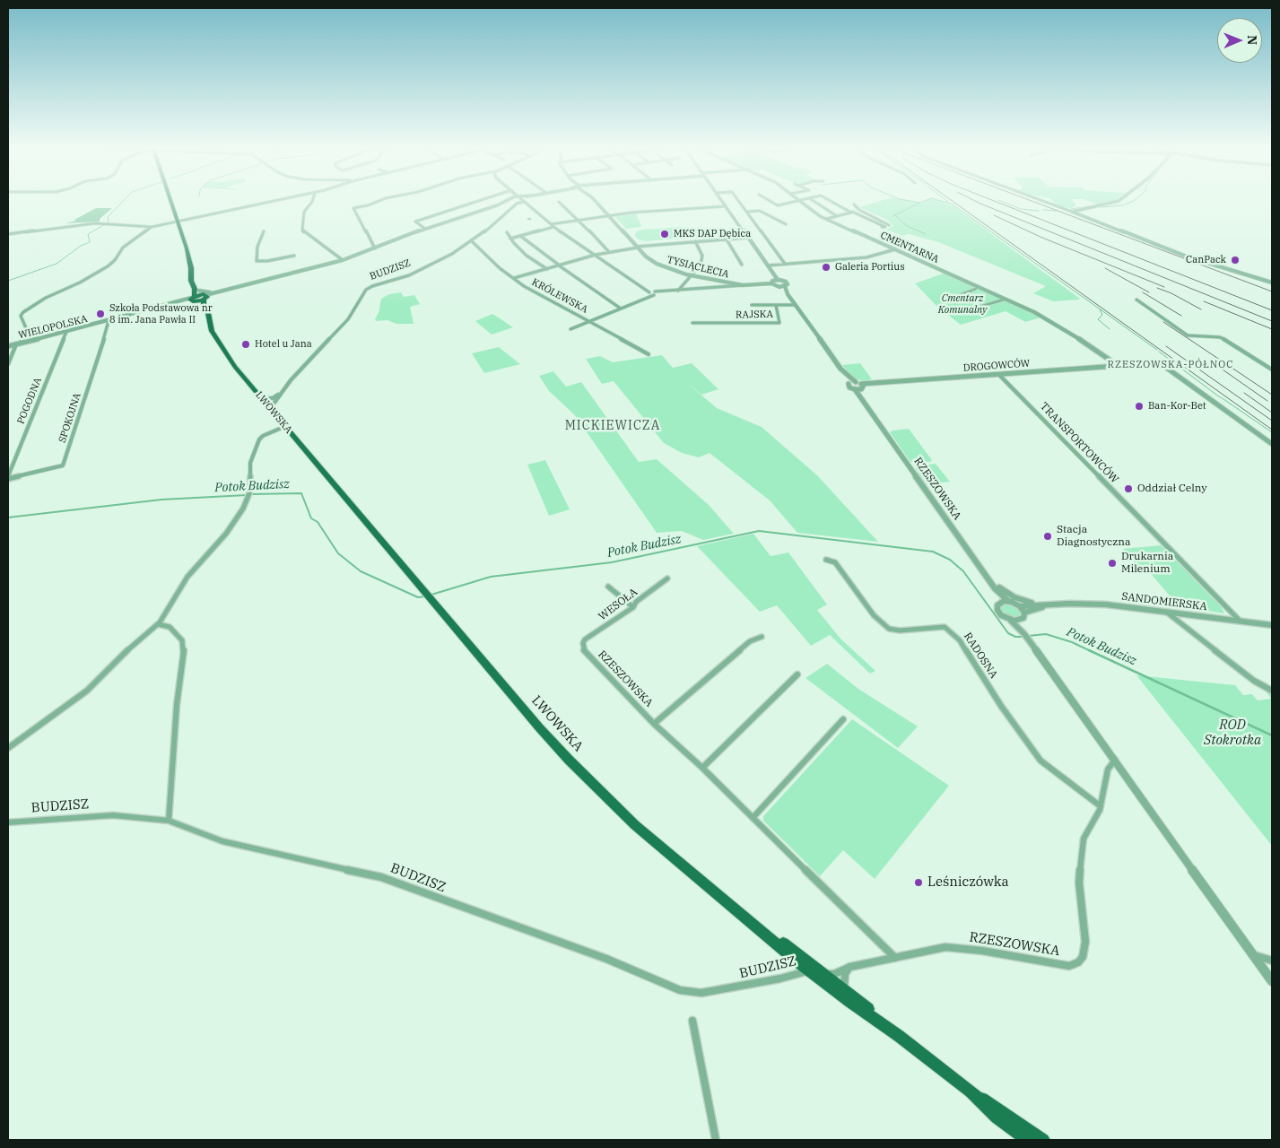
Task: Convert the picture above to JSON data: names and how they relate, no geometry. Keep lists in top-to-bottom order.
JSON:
{
  "streets": {
    "main road": ["LWOWSKA"],
    "street": [
      "CMENTARNA",
      "TYSIĄCLECIA",
      "BUDZISZ",
      "KRÓLEWSKA",
      "RAJSKA",
      "WIELOPOLSKA",
      "DROGOWCÓW",
      "POGODNA",
      "SPOKOJNA",
      "TRANSPORTOWCÓW",
      "RZESZOWSKA",
      "SANDOMIERSKA",
      "WESOŁA",
      "RADOSNA"
    ]
  },
  "crossings": [
    ["CMENTARNA", "DROGOWCÓW"],
    ["BUDZISZ", "KRÓLEWSKA"],
    ["BUDZISZ", "LWOWSKA"],
    ["WIELOPOLSKA", "POGODNA"],
    ["WIELOPOLSKA", "LWOWSKA"],
    ["WIELOPOLSKA", "SPOKOJNA"],
    ["DROGOWCÓW", "TRANSPORTOWCÓW"],
    ["DROGOWCÓW", "RZESZOWSKA"],
    ["POGODNA", "SPOKOJNA"],
    ["TRANSPORTOWCÓW", "SANDOMIERSKA"],
    ["RZESZOWSKA", "WESOŁA"],
    ["RZESZOWSKA", "RADOSNA"]
  ],
  "districts": ["RZESZOWSKA-PÓŁNOC", "MICKIEWICZA"],
  "water": ["Potok Budzisz"],
  "parks": ["Cmentarz Komunalny", "ROD Stokrotka"],
  "places": [
    "MKS DAP Dębica",
    "CanPack",
    "Galeria Portius",
    "Szkoła Podstawowa nr 8 im. Jana Pawła II",
    "Hotel u Jana",
    "Ban-Kor-Bet",
    "Oddział Celny",
    "Stacja Diagnostyczna",
    "Drukarnia Milenium",
    "Leśniczówka"
  ],
  "north": "right"
}
